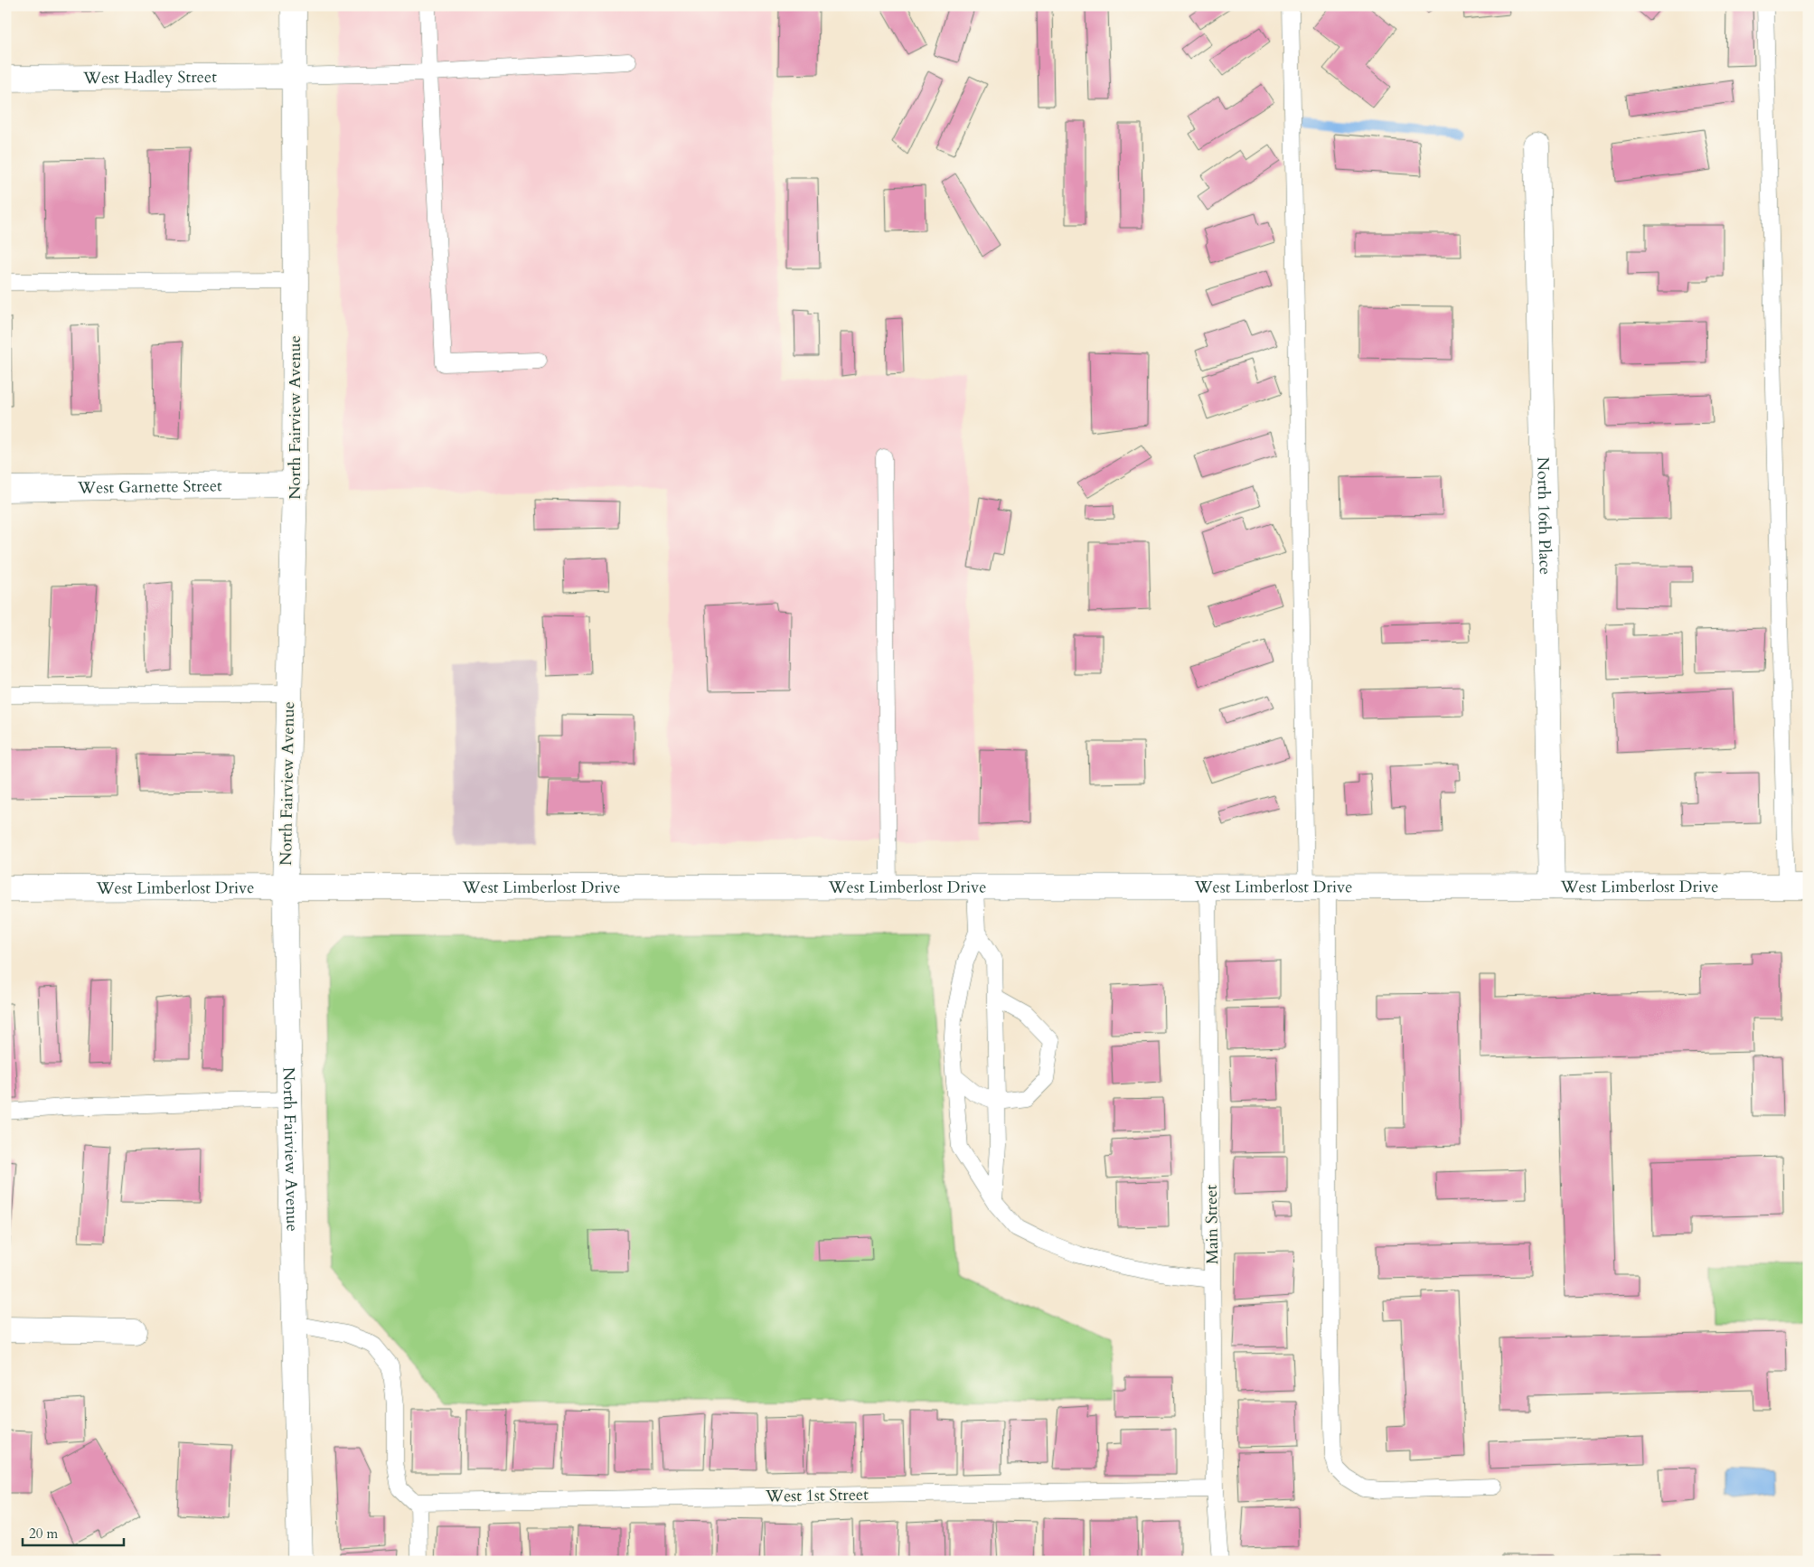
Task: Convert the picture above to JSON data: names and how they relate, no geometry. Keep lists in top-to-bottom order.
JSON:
{
  "streets": {
    "street": [
      "West Hadley Street",
      "North Fairview Avenue",
      "West Garnette Street",
      "North 16th Place",
      "West Limberlost Drive"
    ],
    "lane": ["Main Street", "West 1st Street"]
  },
  "crossings": [
    ["West Hadley Street", "North Fairview Avenue"],
    ["North Fairview Avenue", "West Garnette Street"],
    ["North Fairview Avenue", "West Limberlost Drive"],
    ["North 16th Place", "West Limberlost Drive"],
    ["West Limberlost Drive", "Main Street"],
    ["Main Street", "West 1st Street"]
  ],
  "scale_bar": "20 m"
}
